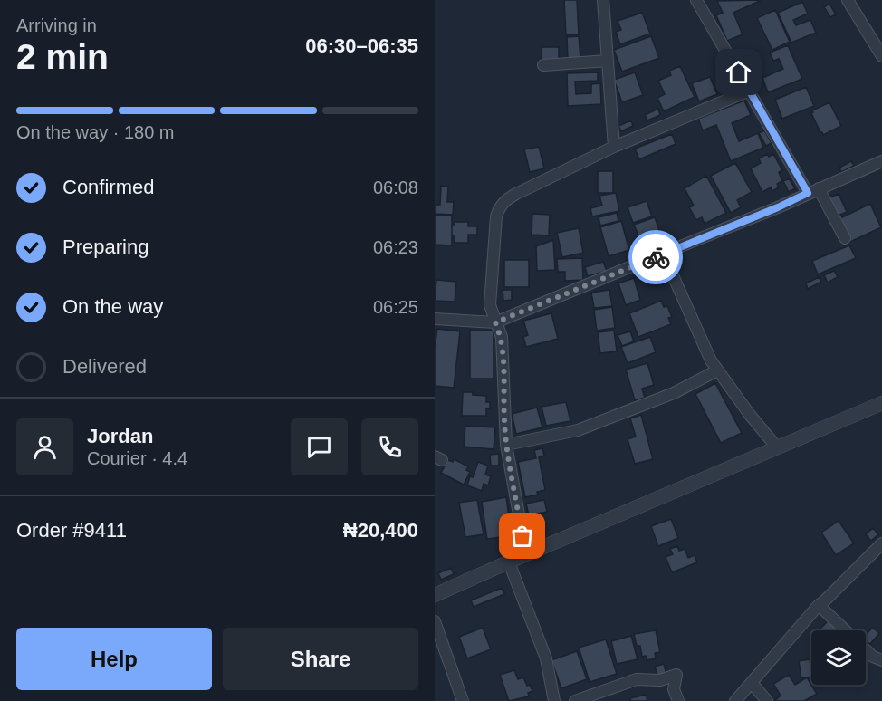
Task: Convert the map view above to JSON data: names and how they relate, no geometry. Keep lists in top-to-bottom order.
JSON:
{
  "page": {
    "heading": ["2 min", "Arriving in", "06:30–06:35"],
    "panel": [
      "Jordan",
      "Courier · 4.4",
      "Order #9411",
      "₦20,400"
    ],
    "bar": "On the way · 180 m",
    "list": [
      ["Confirmed", "06:08"],
      ["Preparing", "06:23"],
      ["On the way", "06:25"],
      "Delivered"
    ],
    "buttons": ["Help", "Share"]
  }
}
